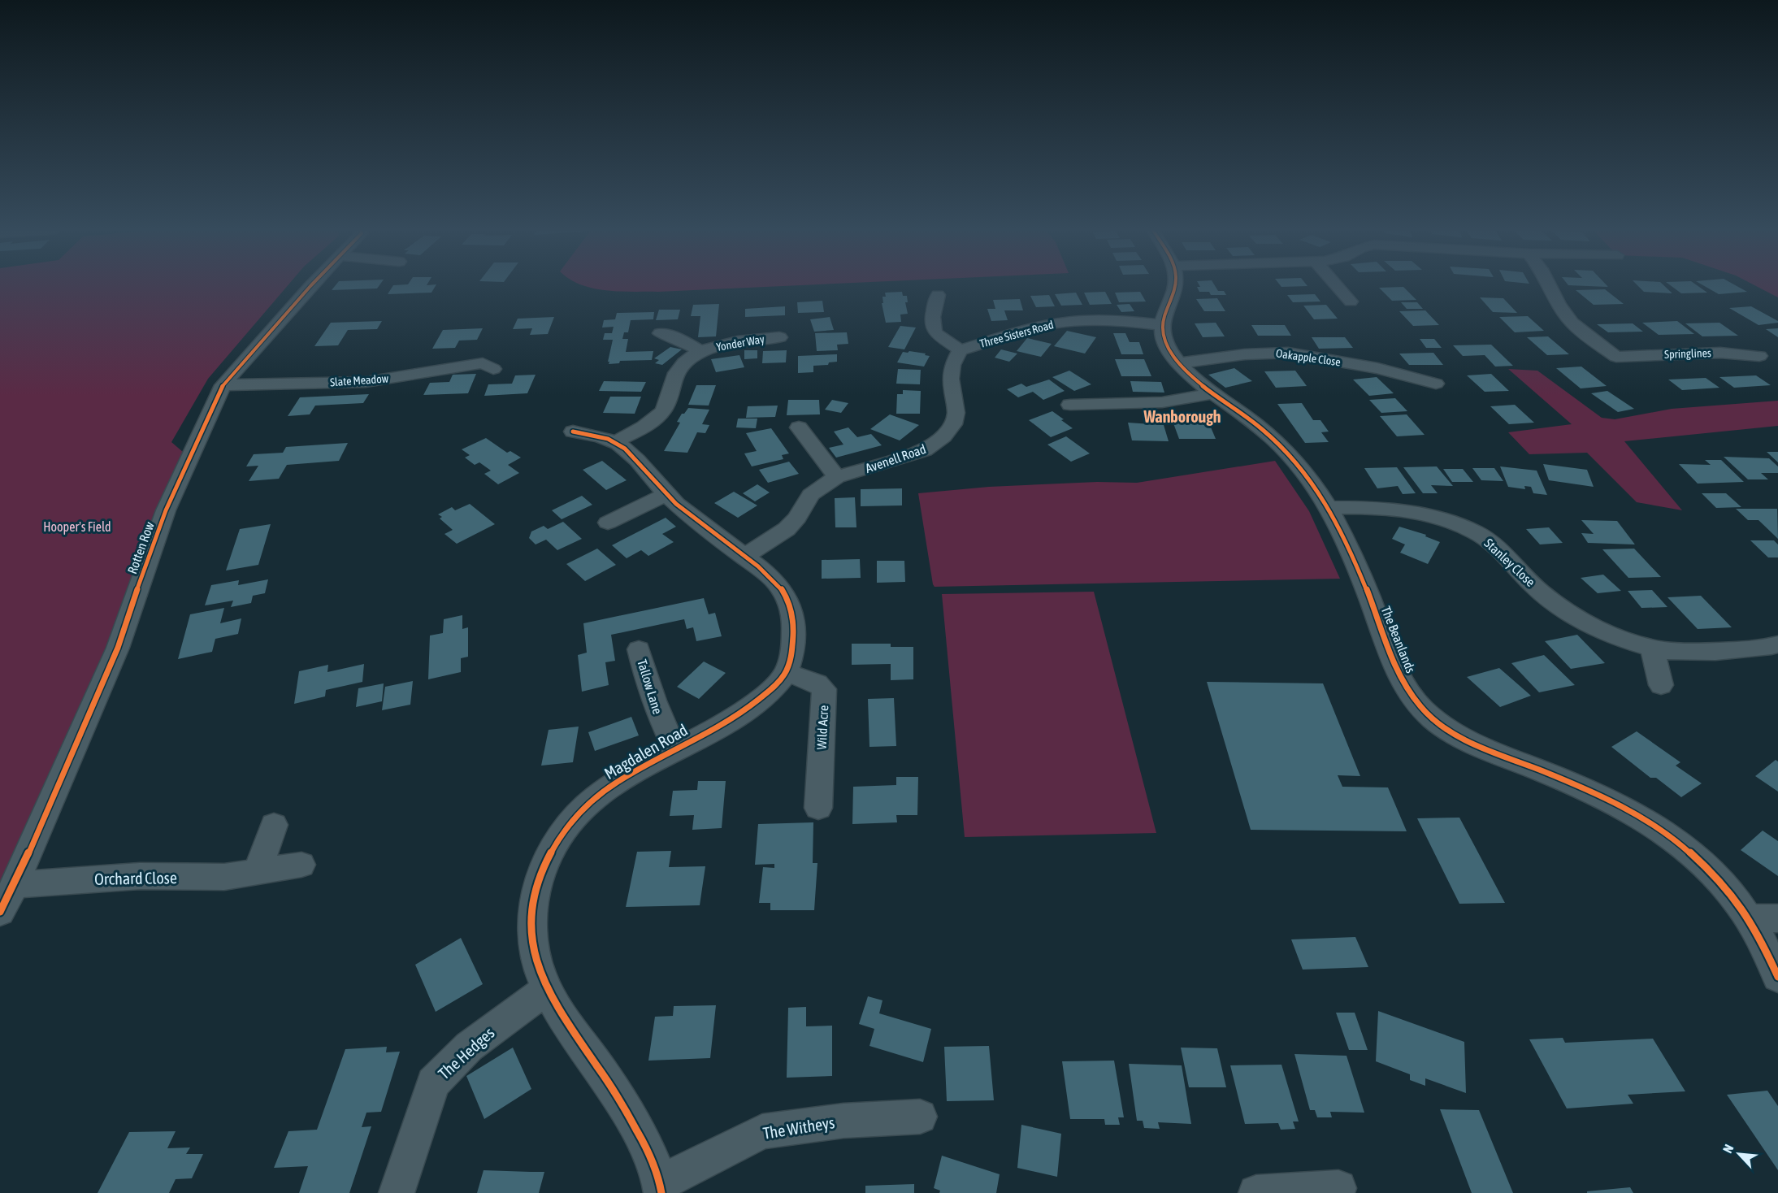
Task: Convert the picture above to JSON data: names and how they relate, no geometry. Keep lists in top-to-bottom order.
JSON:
{
  "streets": {
    "street": [
      "Three Sisters Road",
      "Yonder Way",
      "Springlines",
      "Oakapple Close",
      "Slate Meadow",
      "Avenell Road",
      "Rotten Row",
      "Stanley Close",
      "The Beanlands",
      "Tallow Lane",
      "Wild Acre",
      "Magdalen Road",
      "Orchard Close",
      "The Hedges",
      "The Witheys"
    ]
  },
  "crossings": [
    ["Three Sisters Road", "Avenell Road"],
    ["Three Sisters Road", "The Beanlands"],
    ["Yonder Way", "Magdalen Road"],
    ["Oakapple Close", "The Beanlands"],
    ["Slate Meadow", "Rotten Row"],
    ["Avenell Road", "Magdalen Road"],
    ["Rotten Row", "Orchard Close"],
    ["Stanley Close", "The Beanlands"],
    ["Tallow Lane", "Magdalen Road"],
    ["Wild Acre", "Magdalen Road"],
    ["Magdalen Road", "The Hedges"],
    ["Magdalen Road", "The Witheys"]
  ],
  "districts": ["Wanborough"],
  "parks": ["Hooper's Field"],
  "north": "top left"
}
